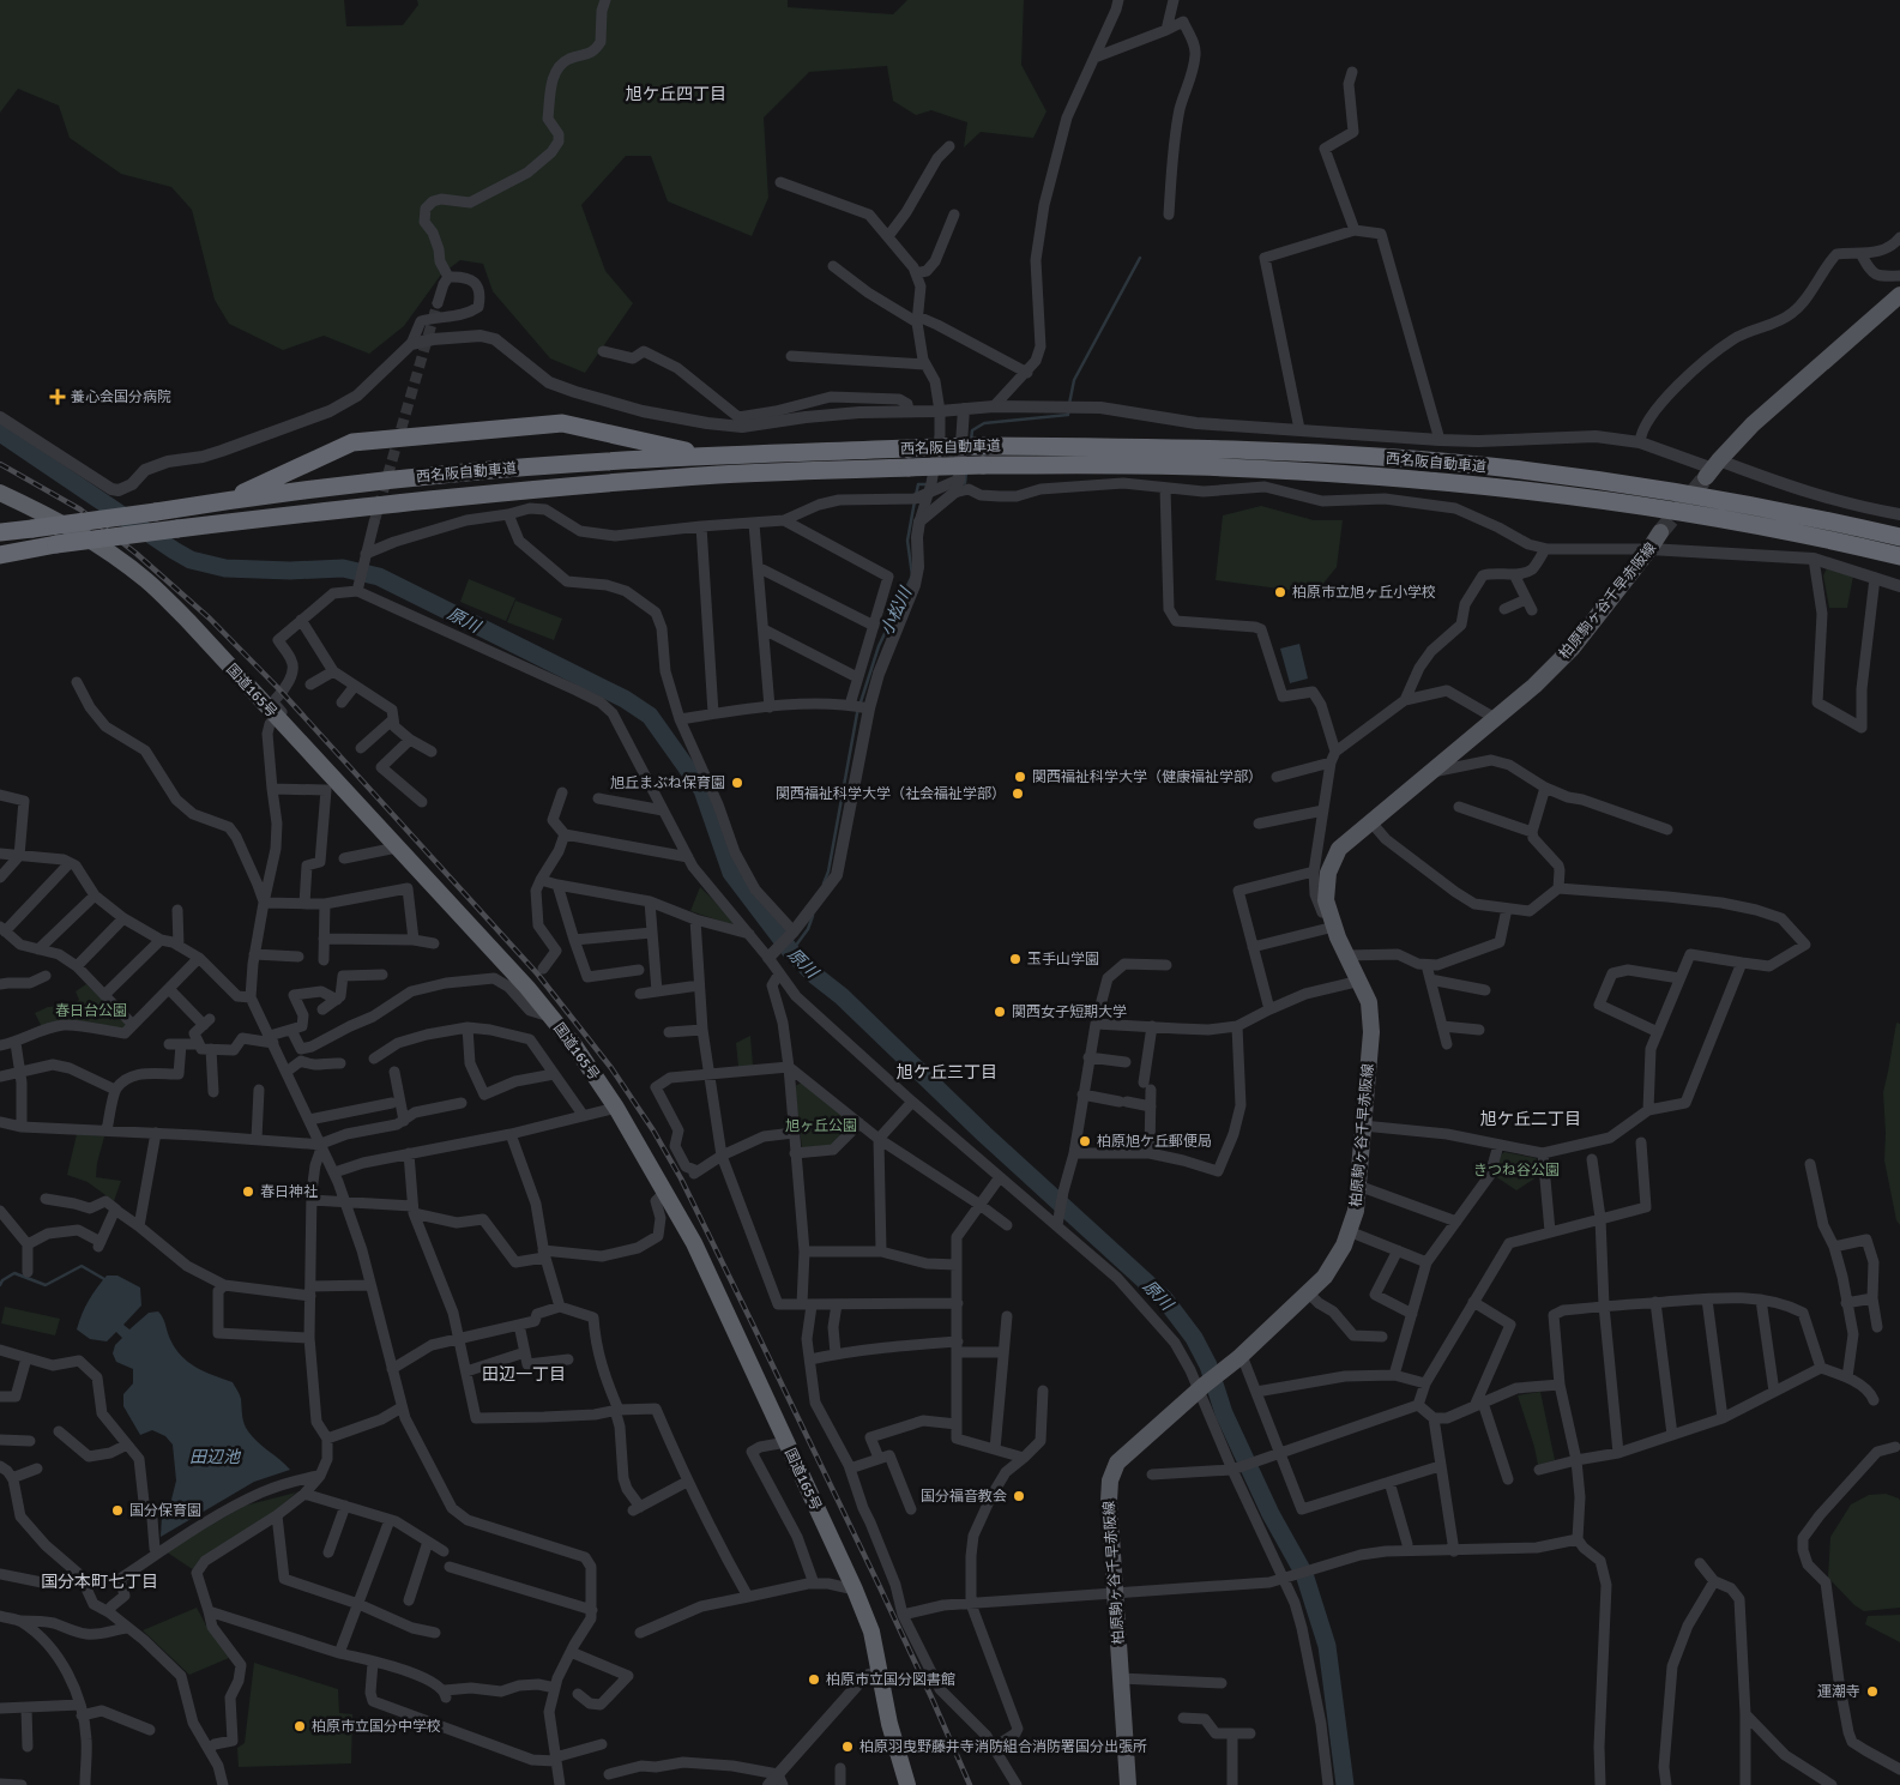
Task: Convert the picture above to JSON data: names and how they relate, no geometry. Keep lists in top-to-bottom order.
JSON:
{
  "streets": {
    "highway": ["西名阪自動車道", "国道165号"],
    "main road": ["柏原駒ヶ谷千早赤阪線"]
  },
  "districts": [
    "旭ケ丘四丁目",
    "旭ケ丘三丁目",
    "旭ケ丘二丁目",
    "田辺一丁目",
    "国分本町七丁目"
  ],
  "water": ["小松川", "原川", "田辺池"],
  "parks": ["春日台公園", "旭ヶ丘公園", "きつね谷公園"],
  "places": {
    "health": ["養心会国分病院"],
    "other": [
      "柏原市立旭ヶ丘小学校",
      "関西福祉科学大学（健康福祉学部）",
      "旭丘まぶね保育園",
      "関西福祉科学大学（社会福祉学部）",
      "玉手山学園",
      "関西女子短期大学",
      "柏原旭ケ丘郵便局",
      "春日神社",
      "国分福音教会",
      "国分保育園",
      "柏原市立国分図書館",
      "運潮寺",
      "柏原市立国分中学校",
      "柏原羽曳野藤井寺消防組合消防署国分出張所"
    ]
  }
}
